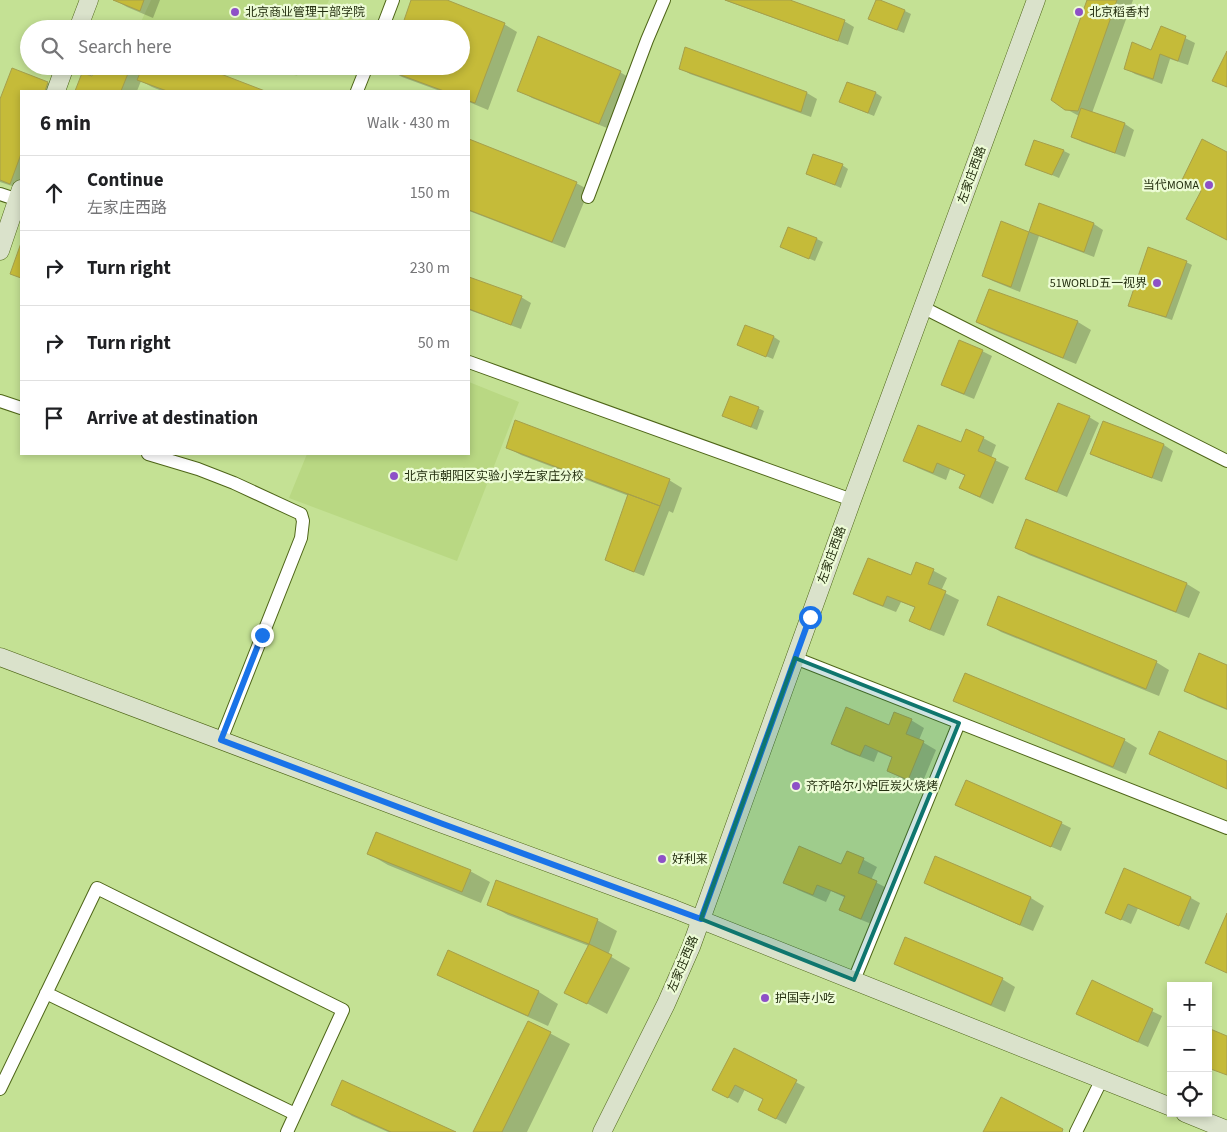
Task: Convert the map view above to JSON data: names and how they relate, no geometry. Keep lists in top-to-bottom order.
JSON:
{
  "streets": {
    "street": ["左家庄西路"]
  },
  "places": [
    "北京商业管理干部学院",
    "北京稻香村",
    "当代MOMA",
    "51WORLD五一视界",
    "北京市朝阳区实验小学左家庄分校",
    "齐齐哈尔小炉匠炭火烧烤",
    "好利来",
    "护国寺小吃"
  ],
  "page": {
    "search": "Search here",
    "heading": ["6 min", "Walk · 430 m"],
    "list": [
      ["Continue", "左家庄西路", "150 m"],
      ["Turn right", "230 m"],
      ["Turn right", "50 m"],
      "Arrive at destination"
    ],
    "map_buttons": ["+", "−"]
  }
}
